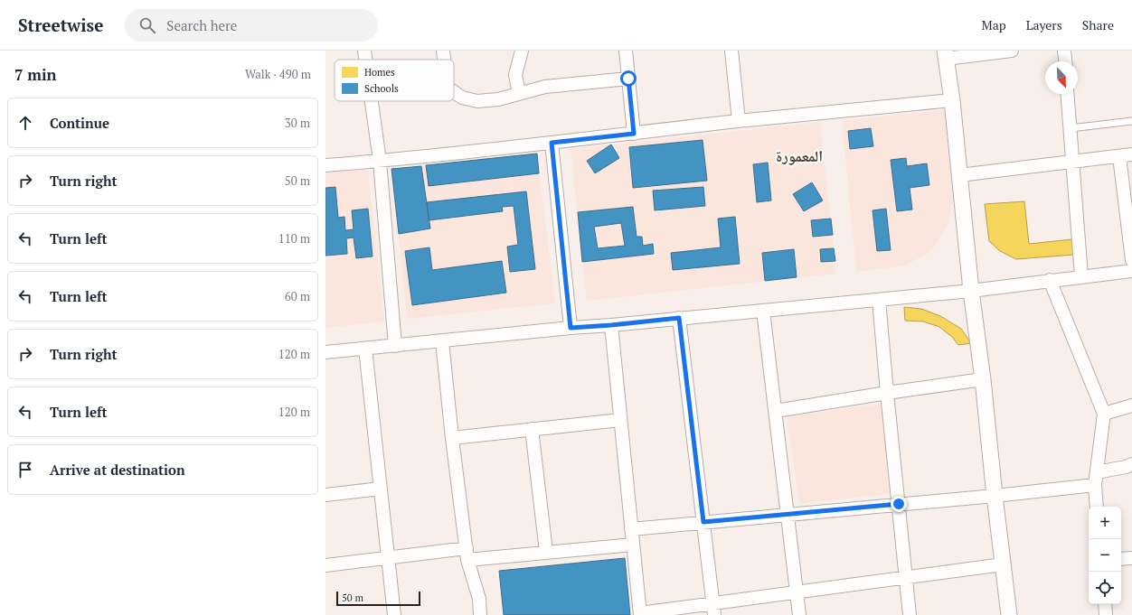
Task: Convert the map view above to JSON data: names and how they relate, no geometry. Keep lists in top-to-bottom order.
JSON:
{
  "districts": ["المعمورة"],
  "legend": ["Homes", "Schools"],
  "scale_bar": "50 m",
  "north": "bottom right",
  "page": {
    "header": "Streetwise",
    "search": "Search here",
    "nav": ["Map", "Layers", "Share"],
    "heading": ["7 min", "Walk · 490 m"],
    "list": [
      ["Continue", "30 m"],
      ["Turn right", "50 m"],
      ["Turn left", "110 m"],
      ["Turn left", "60 m"],
      ["Turn right", "120 m"],
      ["Turn left", "120 m"],
      "Arrive at destination"
    ],
    "map_buttons": ["+", "−"],
    "scale": "50 m"
  }
}
